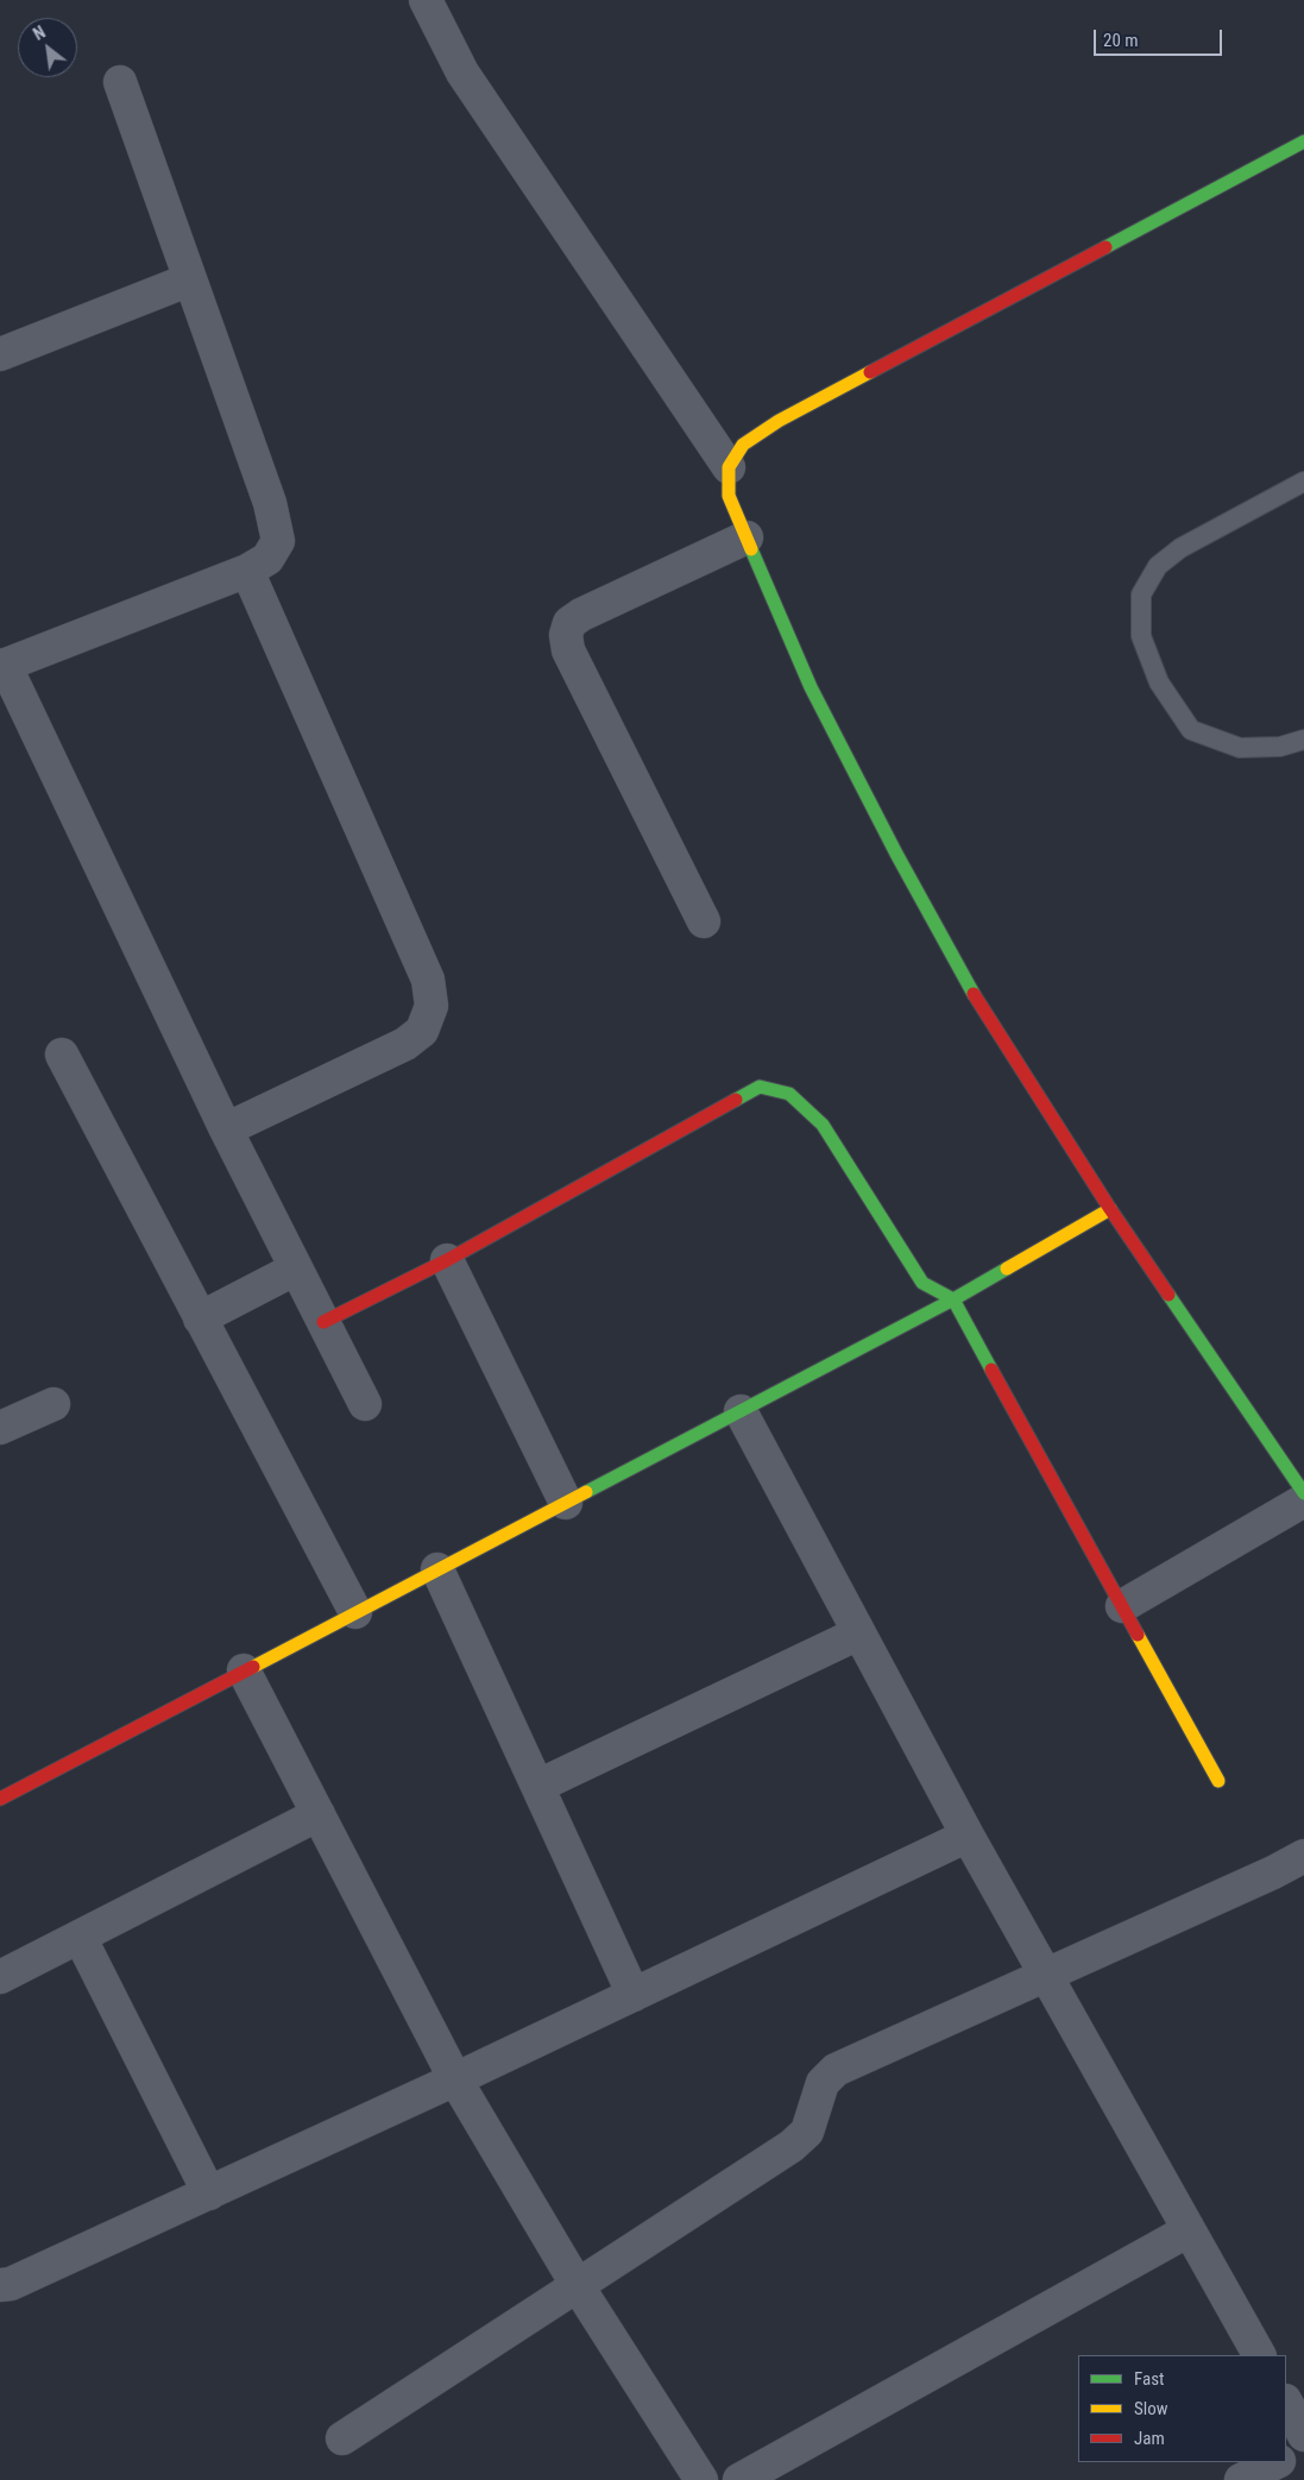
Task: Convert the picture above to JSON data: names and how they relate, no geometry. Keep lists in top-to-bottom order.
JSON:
{
  "legend": ["Fast", "Slow", "Jam"],
  "scale_bar": "20 m",
  "north": "top left"
}
